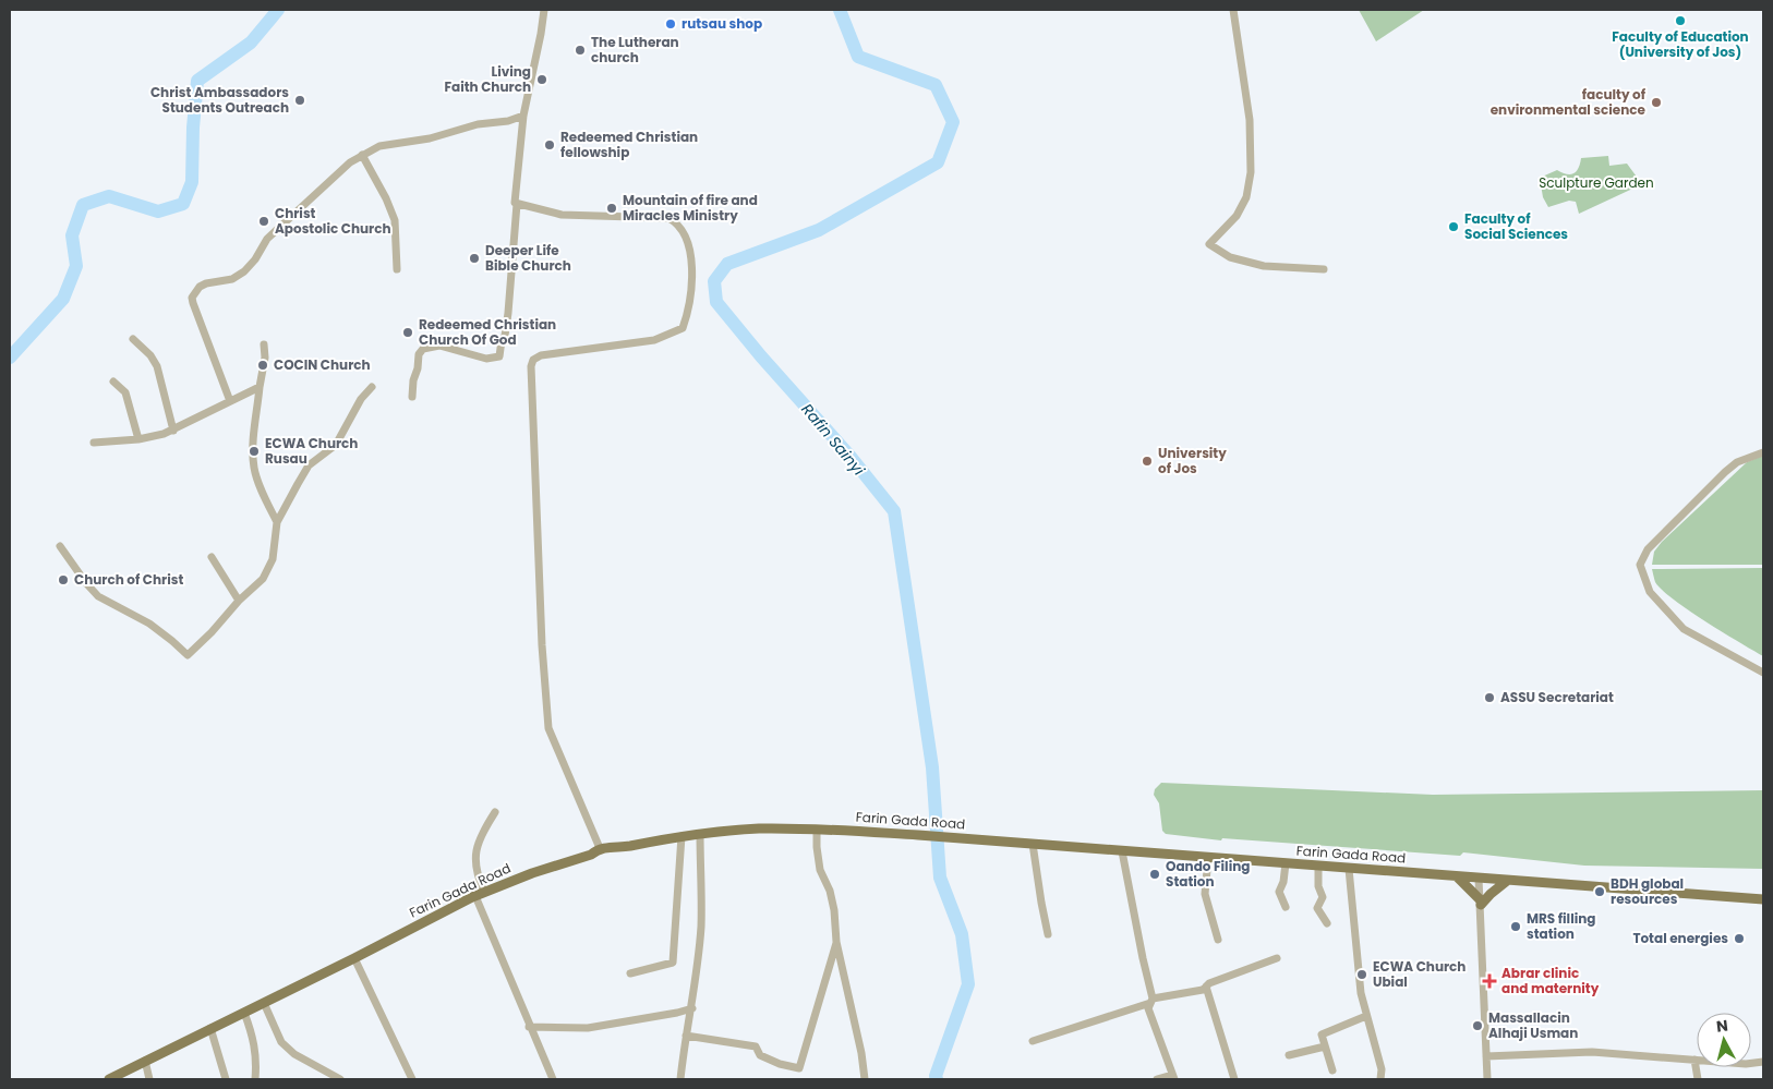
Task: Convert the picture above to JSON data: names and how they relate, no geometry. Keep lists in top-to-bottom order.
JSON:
{
  "streets": {
    "main road": ["Farin Gada Road"]
  },
  "water": ["Rafin Sainyi"],
  "parks": ["Sculpture Garden"],
  "places": {
    "other": [
      "Faculty of Education (University of Jos)",
      "rutsau shop",
      "The Lutheran church",
      "Living Faith Church",
      "Christ Ambassadors Students Outreach",
      "faculty of environmental science",
      "Redeemed Christian fellowship",
      "Mountain of fire and Miracles Ministry",
      "Christ Apostolic Church",
      "Faculty of Social Sciences",
      "Deeper Life Bible Church",
      "Redeemed Christian Church Of God",
      "COCIN Church",
      "ECWA Church Rusau",
      "University of Jos",
      "Church of Christ",
      "ASSU Secretariat",
      "Oando Filing Station",
      "BDH global resources",
      "MRS filling station",
      "Total energies",
      "ECWA Church Ubial",
      "Massallacin Alhaji Usman"
    ],
    "health": ["Abrar clinic and maternity"]
  },
  "north": "top"
}
